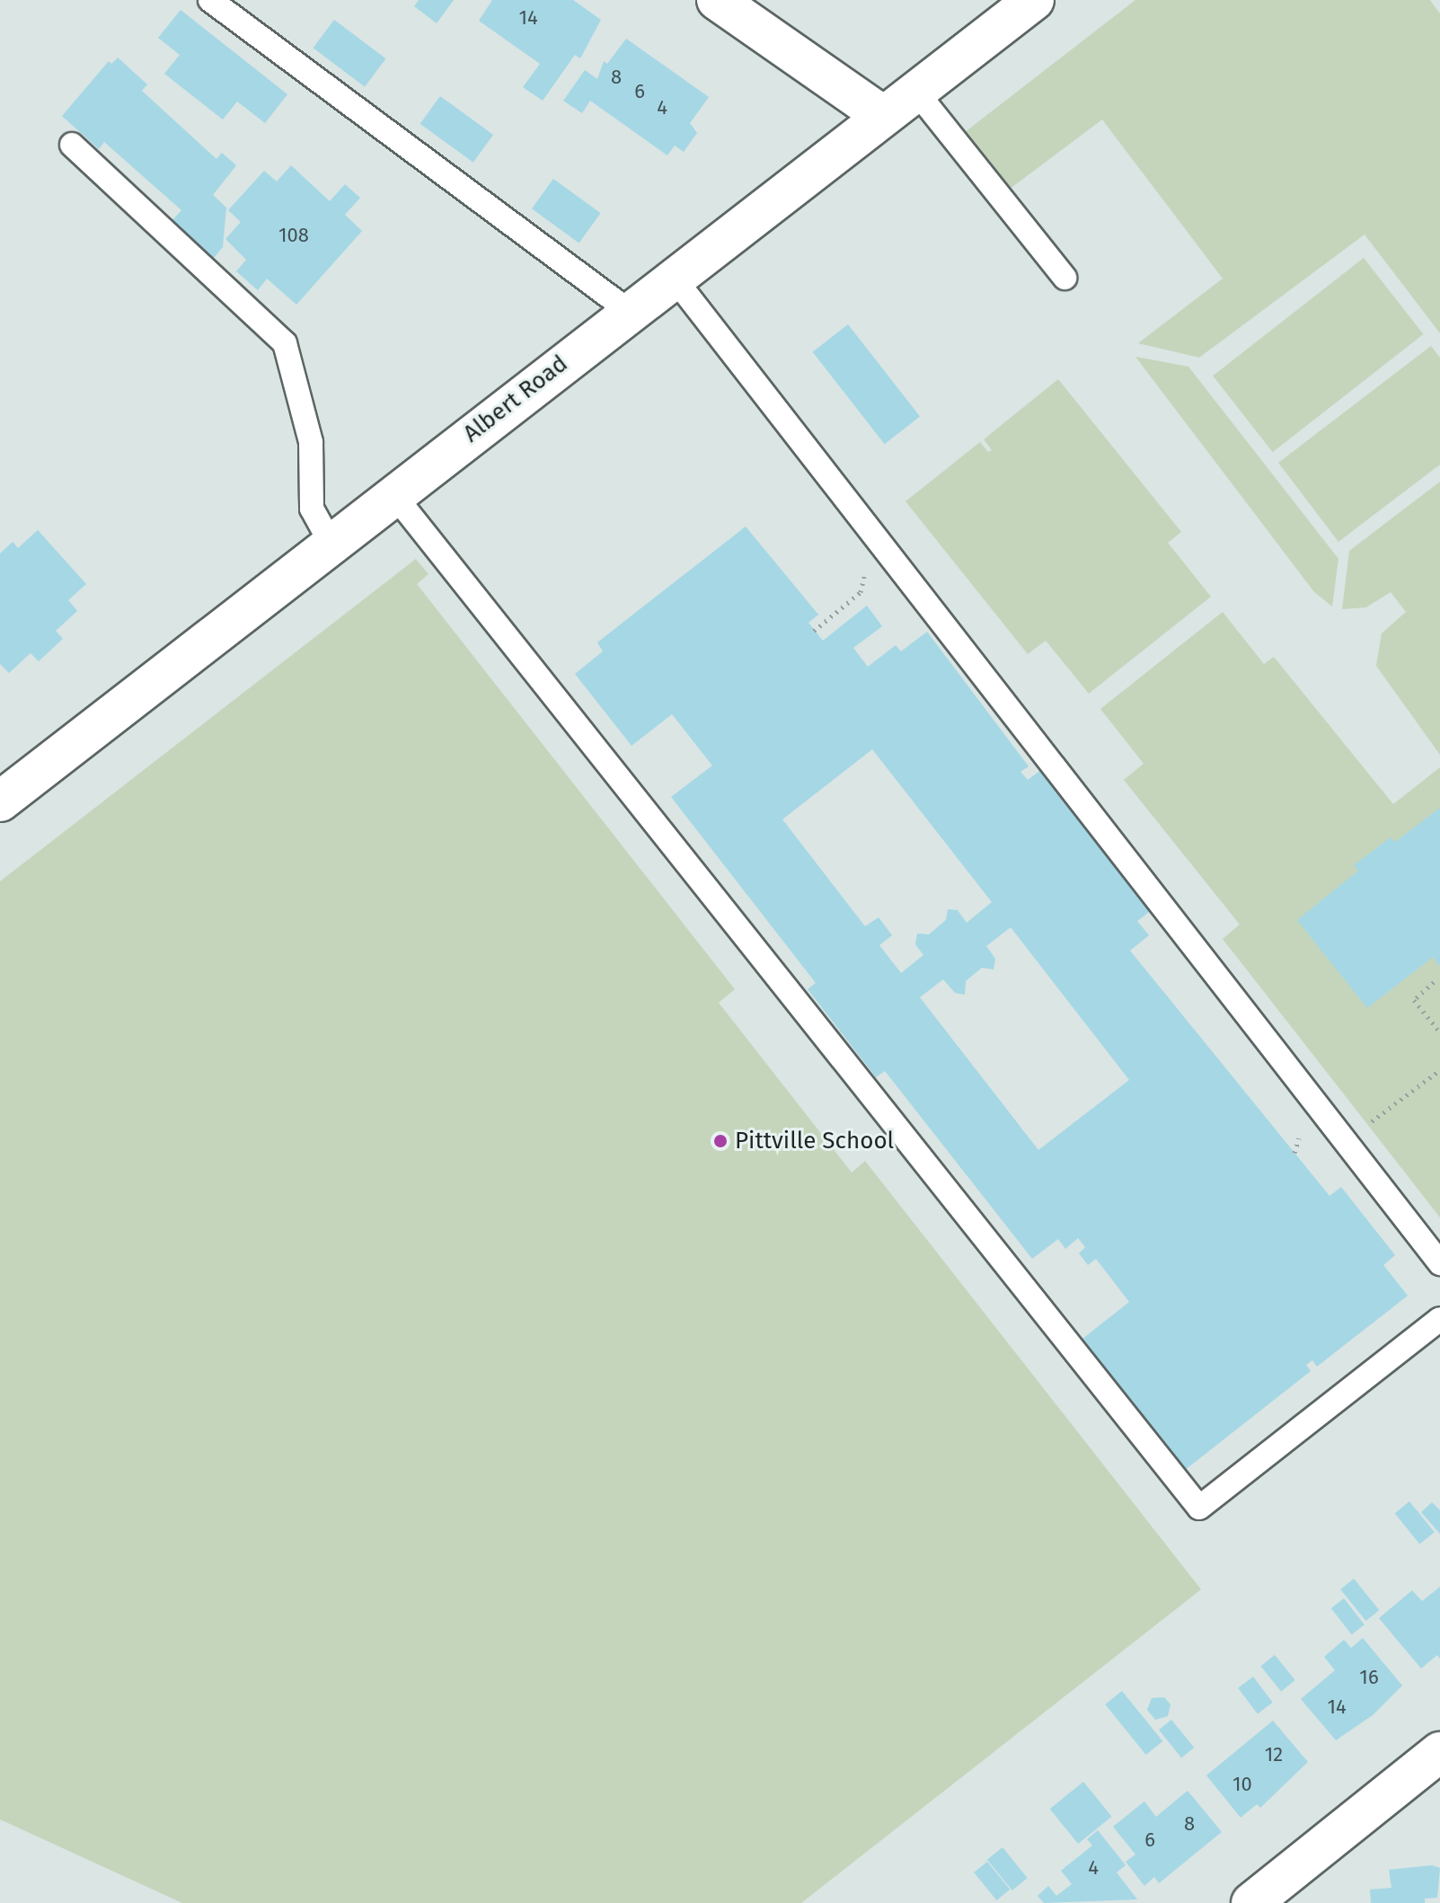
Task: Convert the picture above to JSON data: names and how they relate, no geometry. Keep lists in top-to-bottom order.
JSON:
{
  "streets": {
    "street": ["Albert Road"]
  },
  "places": ["Pittville School"],
  "house_numbers": [
    "14",
    "8",
    "6",
    "4",
    "108",
    "16",
    "14",
    "12",
    "10",
    "8",
    "6",
    "4"
  ]
}
